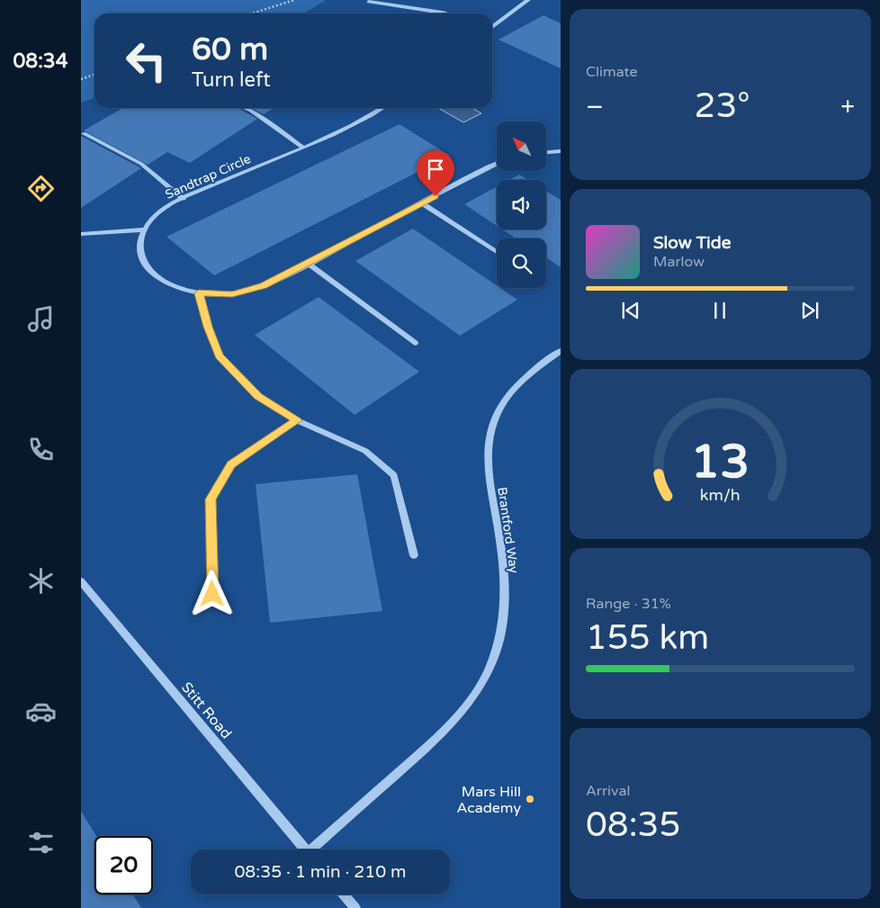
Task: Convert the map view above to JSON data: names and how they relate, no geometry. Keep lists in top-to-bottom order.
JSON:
{
  "streets": {
    "street": ["Sandtrap Circle", "Brantford Way", "Stitt Road"]
  },
  "places": ["Mars Hill Academy"],
  "north": "top left",
  "page": {
    "tabs": "08:34",
    "tile": [
      "Climate",
      ["Range · 31%", "155 km"],
      ["Arrival", "08:35"]
    ],
    "turn": ["60 m", "Turn left"],
    "heat": ["−", "23°", "+"],
    "song": ["Slow Tide", "Marlow"],
    "limit": "20",
    "trip": "08:35 · 1 min · 210 m",
    "gauge": ["13", "km/h"]
  }
}
